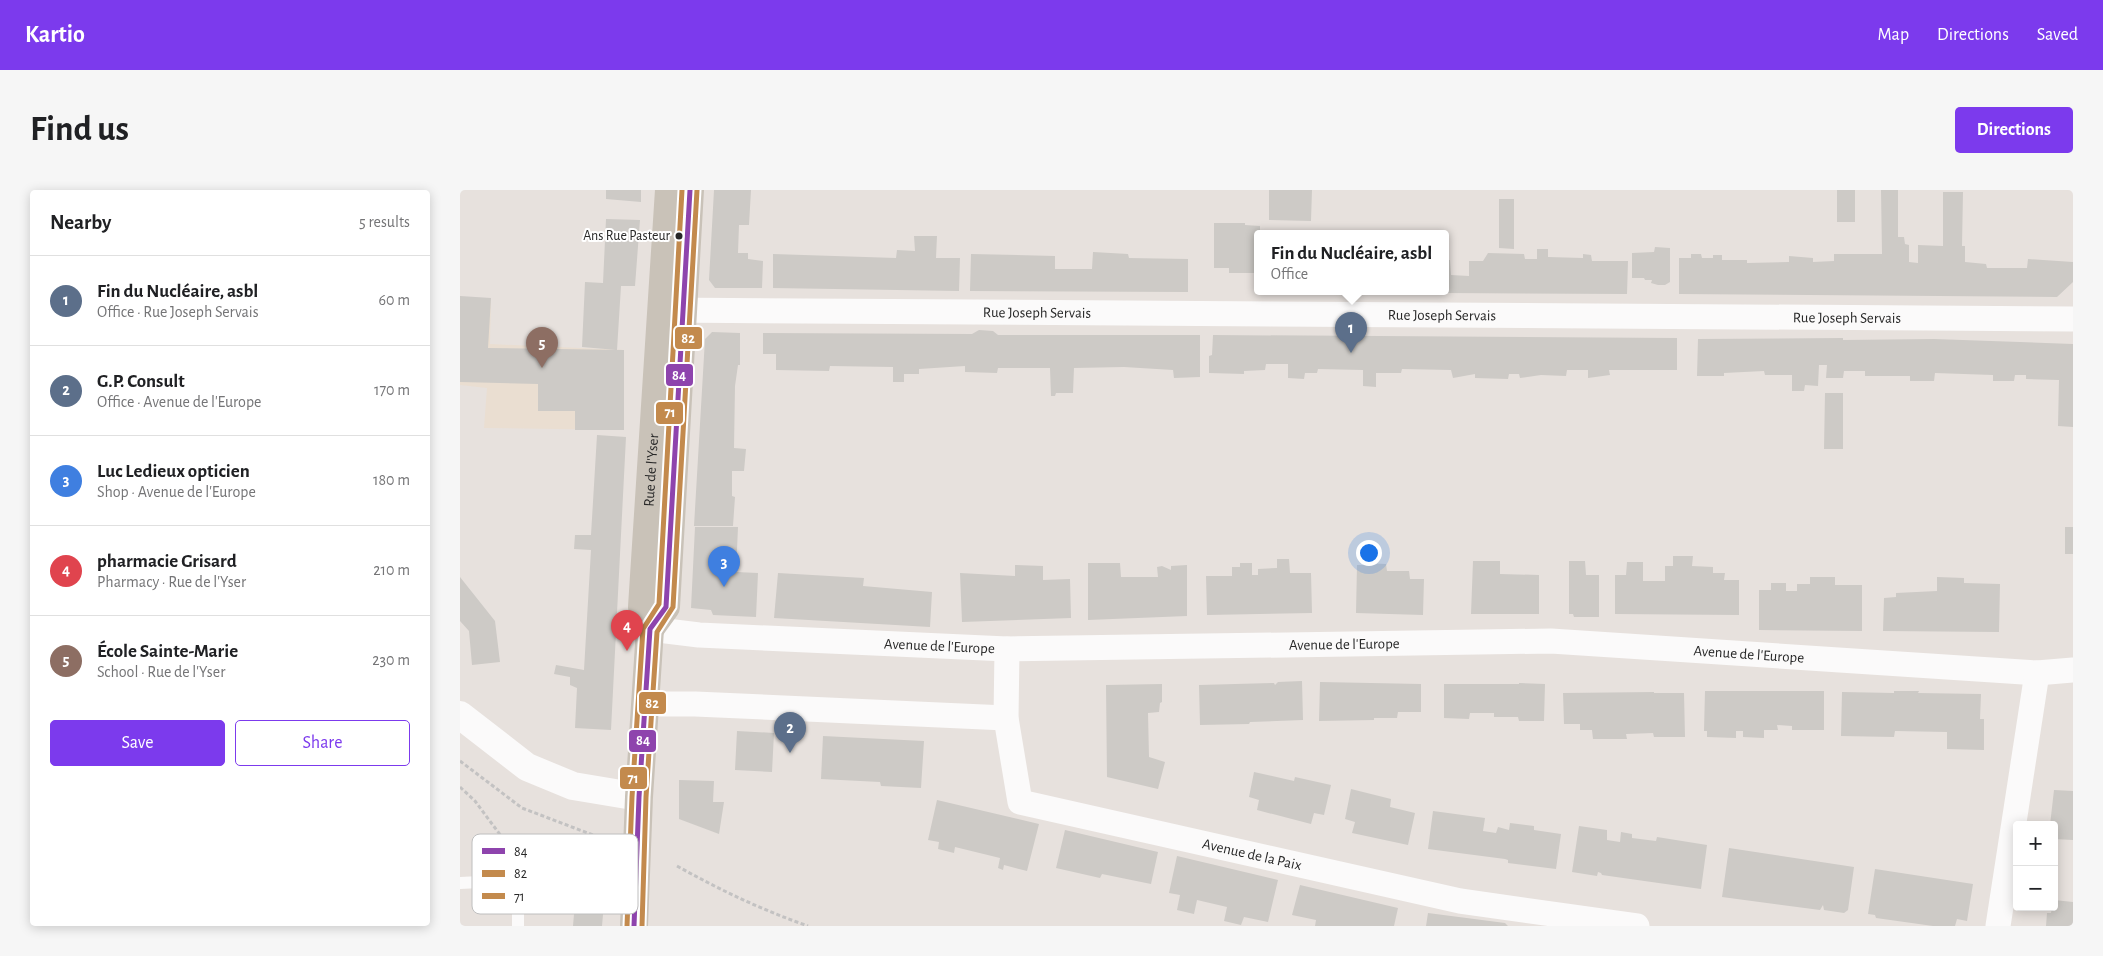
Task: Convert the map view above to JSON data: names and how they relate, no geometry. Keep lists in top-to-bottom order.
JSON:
{
  "streets": {
    "main road": ["Rue de l'Yser"],
    "street": ["Rue Joseph Servais", "Avenue de l'Europe", "Avenue de la Paix"]
  },
  "crossings": [
    ["Rue Joseph Servais", "Rue de l'Yser"],
    ["Rue de l'Yser", "Avenue de l'Europe"],
    ["Avenue de l'Europe", "Avenue de la Paix"]
  ],
  "places": ["Ans Rue Pasteur"],
  "lines": ["transit line 84", "transit line 82", "transit line 71"],
  "legend": ["84", "82", "71"],
  "page": {
    "header": "Kartio",
    "nav": ["Map", "Directions", "Saved"],
    "buttons": [
      "Directions",
      ["Save", "Share"]
    ],
    "title": "Find us",
    "heading": ["Nearby", "5 results"],
    "popup": ["Fin du Nucléaire, asbl", "Office"],
    "list": [
      {
        "mark": "1",
        "name": "Fin du Nucléaire, asbl",
        "note": "Office · Rue Joseph Servais",
        "value": "60 m"
      },
      {
        "mark": "2",
        "name": "G.P. Consult",
        "note": "Office · Avenue de l'Europe",
        "value": "170 m"
      },
      {
        "mark": "3",
        "name": "Luc Ledieux opticien",
        "note": "Shop · Avenue de l'Europe",
        "value": "180 m"
      },
      {
        "mark": "4",
        "name": "pharmacie Grisard",
        "note": "Pharmacy · Rue de l'Yser",
        "value": "210 m"
      },
      {
        "mark": "5",
        "name": "École Sainte-Marie",
        "note": "School · Rue de l'Yser",
        "value": "230 m"
      }
    ],
    "pins": [
      "1",
      "5",
      "3",
      "4",
      "2"
    ],
    "map_buttons": ["+", "−"]
  }
}
